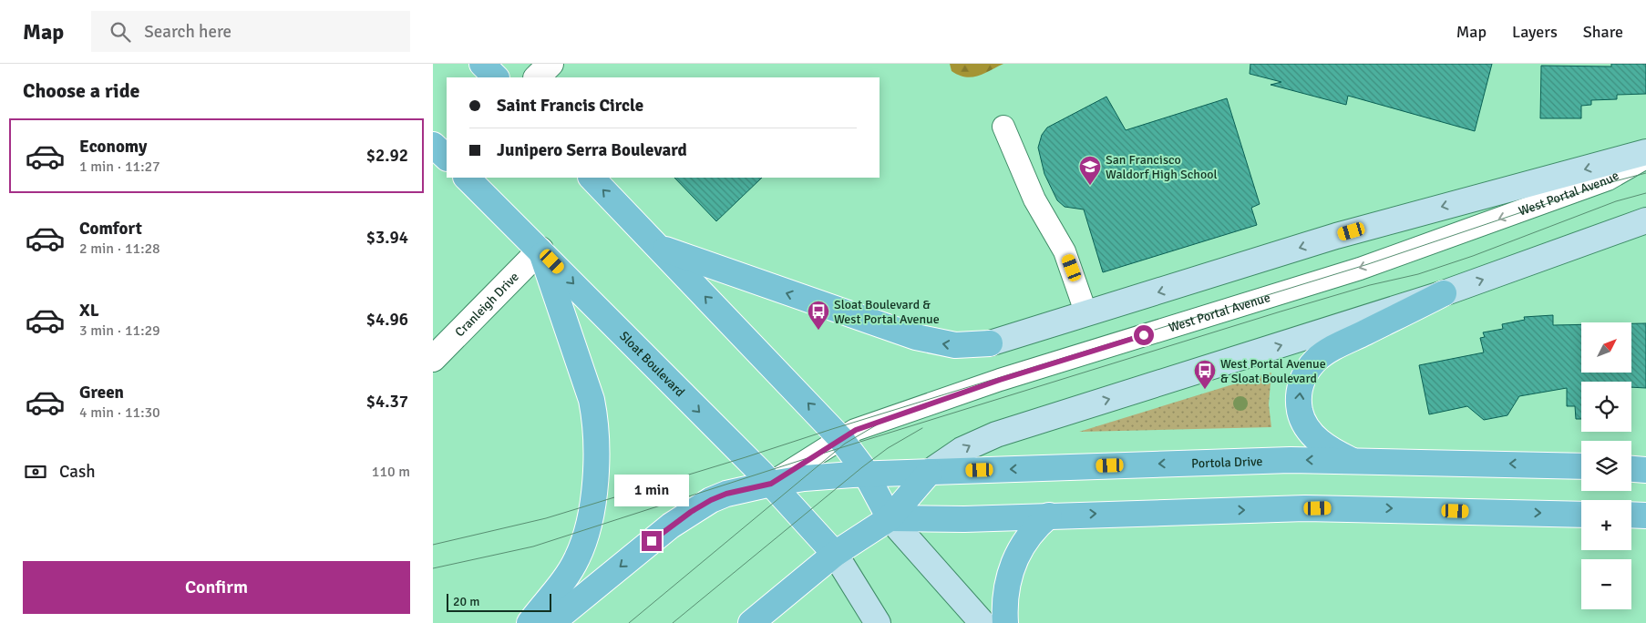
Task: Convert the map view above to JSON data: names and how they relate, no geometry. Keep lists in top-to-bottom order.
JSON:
{
  "streets": {
    "main road": ["Sloat Boulevard", "Portola Drive"],
    "street": ["West Portal Avenue", "Cranleigh Drive"]
  },
  "crossings": [
    ["West Portal Avenue", "Sloat Boulevard"],
    ["West Portal Avenue", "Portola Drive"],
    ["Cranleigh Drive", "Sloat Boulevard"],
    ["Sloat Boulevard", "Portola Drive"]
  ],
  "places": {
    "school or university": ["San Francisco Waldorf High School"],
    "bus stop": ["Sloat Boulevard & West Portal Avenue", "West Portal Avenue & Sloat Boulevard"]
  },
  "scale_bar": "20 m",
  "north": "top right",
  "page": {
    "header": "Map",
    "search": "Search here",
    "nav": ["Map", "Layers", "Share"],
    "heading": "Choose a ride",
    "banner": ["Saint Francis Circle", "Junipero Serra Boulevard"],
    "list": [
      {
        "name": "Economy",
        "note": "1 min · 11:27",
        "value": "$2.92"
      },
      {
        "name": "Comfort",
        "note": "2 min · 11:28",
        "value": "$3.94"
      },
      {
        "name": "XL",
        "note": "3 min · 11:29",
        "value": "$4.96"
      },
      {
        "name": "Green",
        "note": "4 min · 11:30",
        "value": "$4.37"
      }
    ],
    "map_buttons": ["+", "−"],
    "pay": ["Cash", "110 m"],
    "bubble": "1 min",
    "buttons": "Confirm",
    "scale": "20 m"
  }
}
